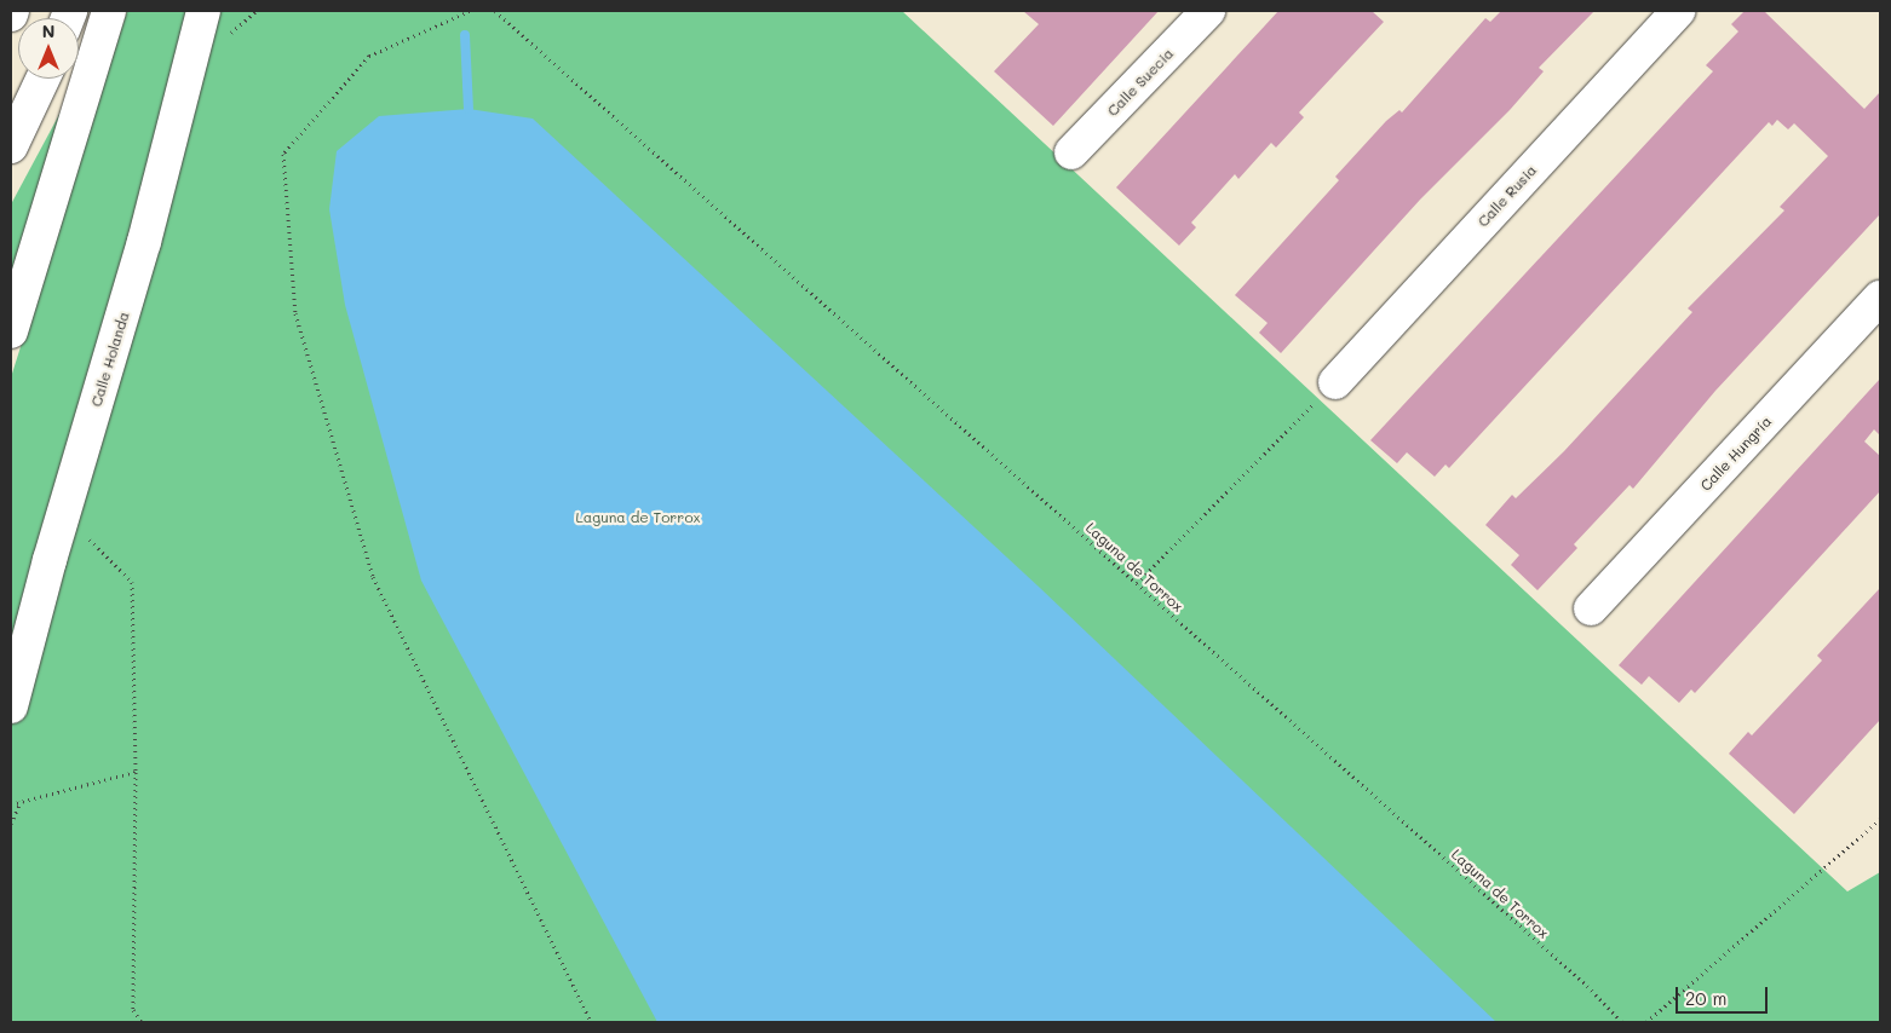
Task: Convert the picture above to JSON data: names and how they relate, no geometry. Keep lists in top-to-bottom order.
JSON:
{
  "streets": {
    "main road": [
      "Calle Suecia",
      "Calle Rusia",
      "Calle Holanda",
      "Calle Hungría"
    ],
    "path": ["Laguna de Torrox"]
  },
  "parks": ["Laguna de Torrox"],
  "scale_bar": "20 m",
  "north": "top"
}
